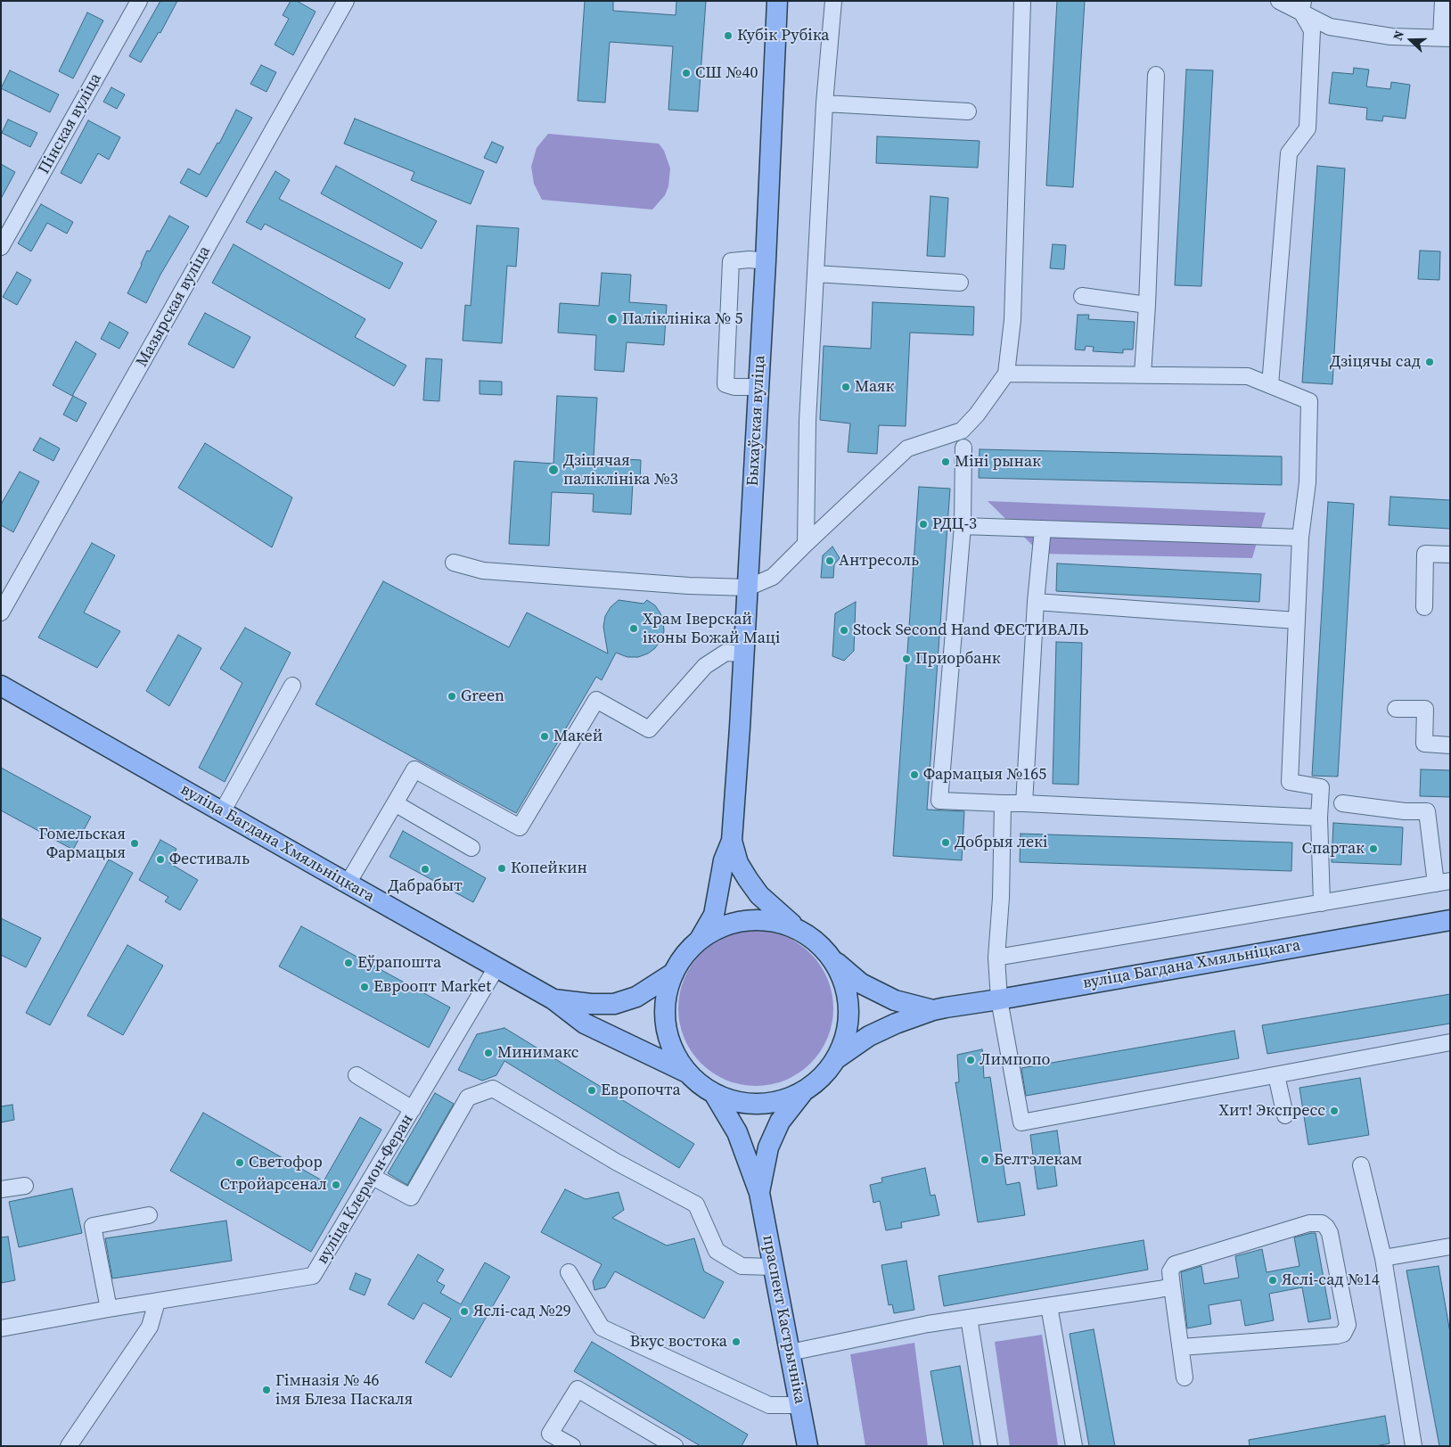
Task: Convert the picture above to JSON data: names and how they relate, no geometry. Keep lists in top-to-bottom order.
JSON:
{
  "streets": {
    "main road": ["Быхаўская вуліца", "вуліца Багдана Хмяльніцкага", "праспект Кастрычніка"],
    "street": ["Пінская вуліца", "Мазырская вуліца", "вуліца Клермон-Феран"]
  },
  "crossings": [
    ["вуліца Багдана Хмяльніцкага", "вуліца Клермон-Феран"]
  ],
  "places": [
    "Кубік Рубіка",
    "СШ №40",
    "Паліклініка № 5",
    "Дзіцячы сад",
    "Маяк",
    "Міні рынак",
    "Дзіцячая паліклініка №3",
    "РДЦ-3",
    "Антресоль",
    "Храм Іверскай іконы Божай Маці",
    "Stock Second Hand ФЕСТИВАЛЬ",
    "Приорбанк",
    "Green",
    "Макей",
    "Фармацыя №165",
    "Добрыя лекі",
    "Гомельская Фармацыя",
    "Спартак",
    "Фестиваль",
    "Копейкин",
    "Дабрабыт",
    "Еўрапошта",
    "Евроопт Market",
    "Минимакс",
    "Лимпопо",
    "Европочта",
    "Хит! Экспресс",
    "Белтэлекам",
    "Светофор",
    "Стройарсенал",
    "Яслі-сад №14",
    "Яслі-сад №29",
    "Вкус востока",
    "Гімназія № 46 імя Блеза Паскаля"
  ],
  "north": "left"
}
